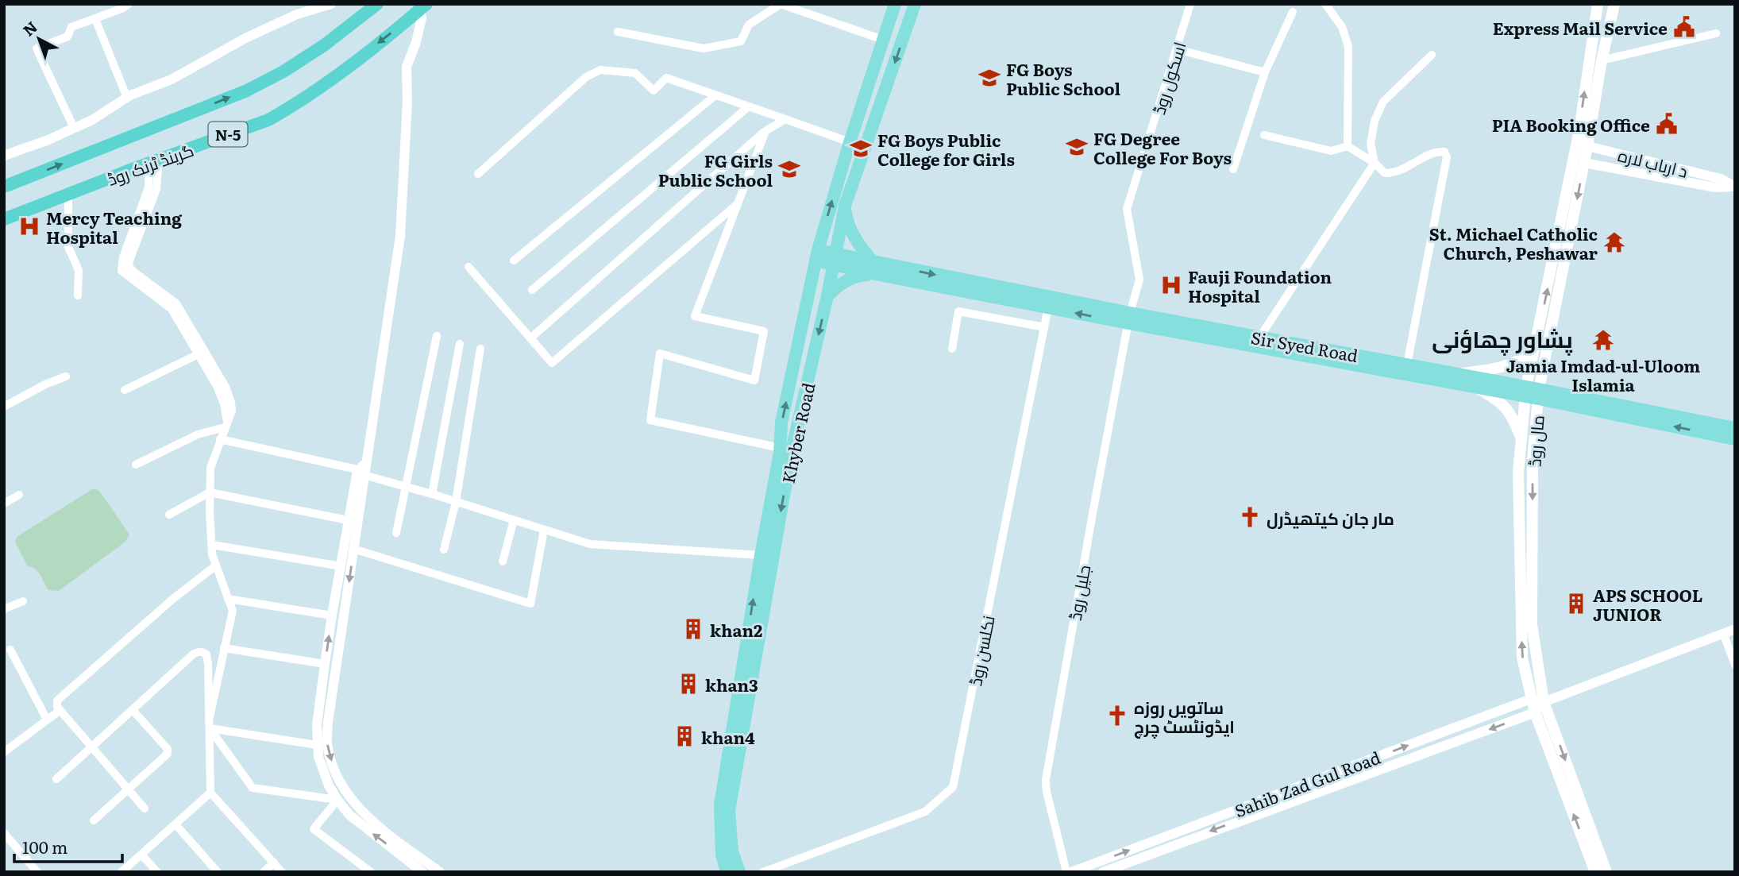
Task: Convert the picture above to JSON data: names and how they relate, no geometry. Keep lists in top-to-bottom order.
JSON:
{
  "streets": {
    "highway": ["N-5", "گرینڈ ٹرنک روڈ"],
    "main road": ["Sir Syed Road", "Khyber Road", "مال روڈ"],
    "street": [
      "اسکول روڈ",
      "د ارباب لاره",
      "جلیل روڈ",
      "نکلسن روڈ",
      "Sahib Zad Gul Road"
    ]
  },
  "crossings": [
    ["اسکول روڈ", "Sir Syed Road"],
    ["اسکول روڈ", "جلیل روڈ"],
    ["د ارباب لاره", "مال روڈ"],
    ["Sir Syed Road", "مال روڈ"],
    ["Sir Syed Road", "جلیل روڈ"],
    ["Sir Syed Road", "نکلسن روڈ"],
    ["مال روڈ", "Sahib Zad Gul Road"]
  ],
  "districts": ["پشاور چھاؤنی"],
  "places": {
    "public building": ["Express Mail Service", "PIA Booking Office"],
    "school or university": [
      "FG Boys Public School",
      "FG Degree College For Boys",
      "FG Boys Public College for Girls",
      "FG Girls Public School"
    ],
    "hospital": ["Mercy Teaching Hospital", "Fauji Foundation Hospital"],
    "temple": ["St. Michael Catholic Church, Peshawar", "Jamia Imdad-ul-Uloom Islamia"],
    "church": ["مار جان کیتھیڈرل", "ساتویں روزہ ایڈونٹسٹ چرچ"],
    "building": [
      "APS SCHOOL JUNIOR",
      "khan2",
      "khan3",
      "khan4"
    ]
  },
  "scale_bar": "100 m",
  "north": "top left"
}
